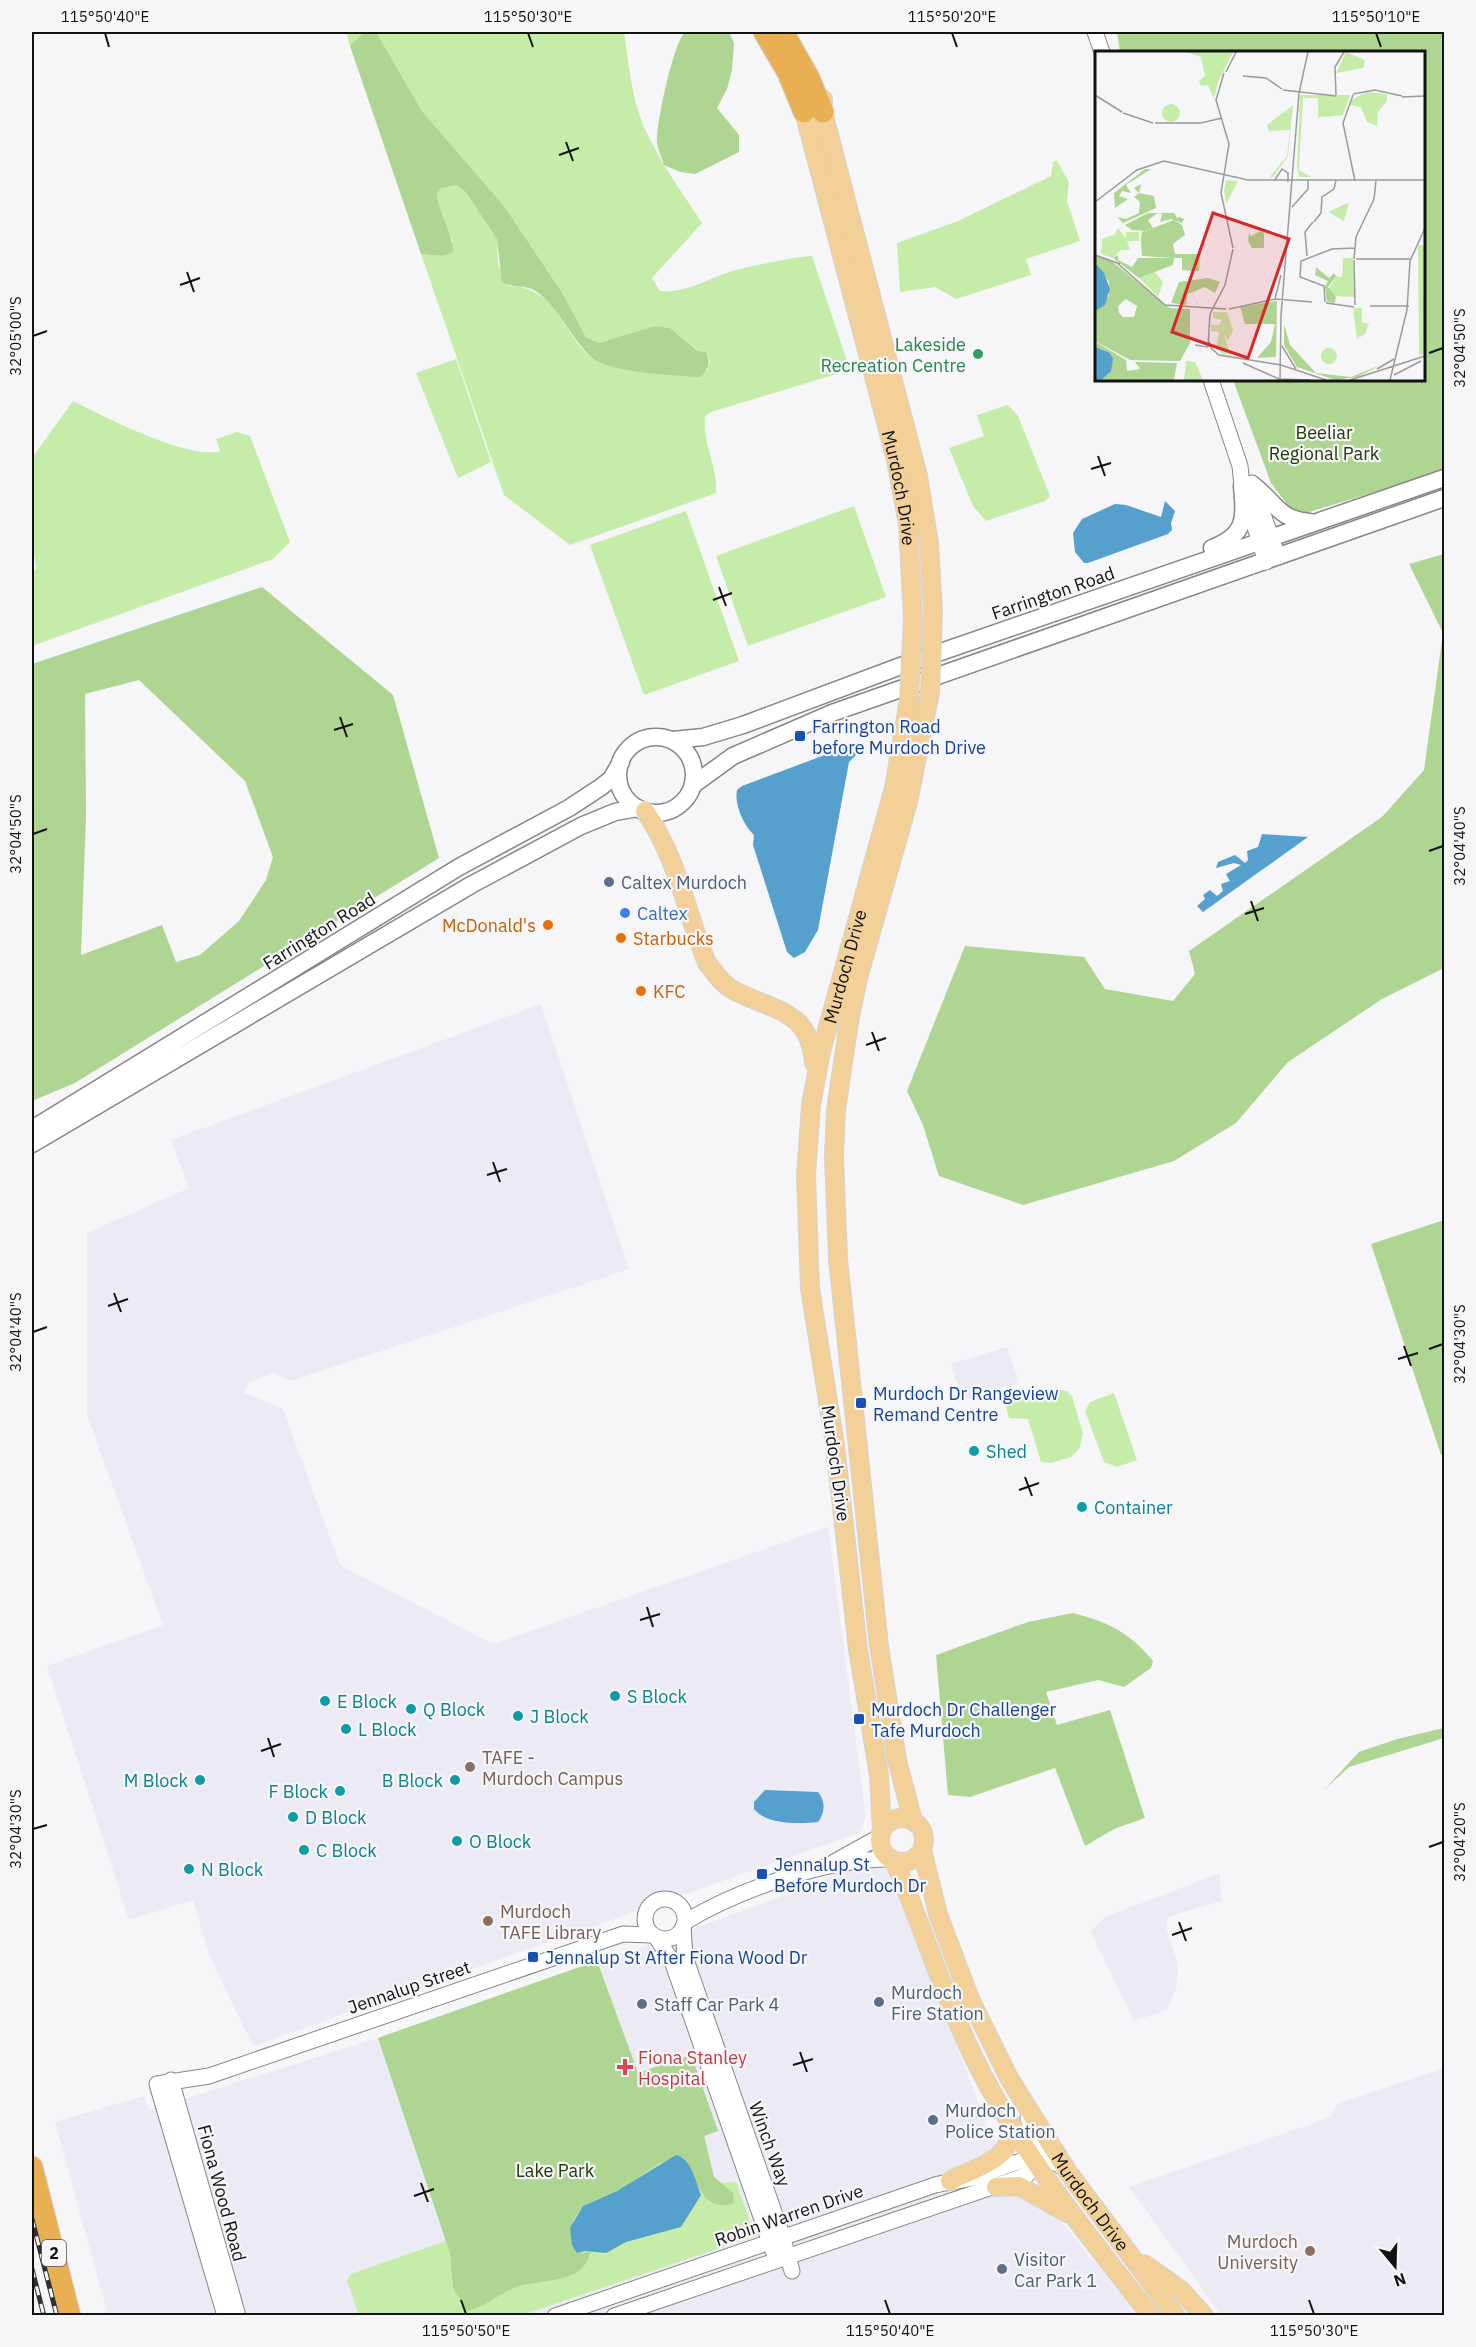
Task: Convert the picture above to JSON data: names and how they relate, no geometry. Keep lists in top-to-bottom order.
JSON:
{
  "streets": {
    "highway": ["2"],
    "main road": ["Murdoch Drive", "Farrington Road"],
    "street": [
      "Jennalup Street",
      "Winch Way",
      "Fiona Wood Road",
      "Robin Warren Drive"
    ]
  },
  "crossings": [
    ["Murdoch Drive", "Jennalup Street"],
    ["Murdoch Drive", "Robin Warren Drive"],
    ["Jennalup Street", "Winch Way"],
    ["Jennalup Street", "Fiona Wood Road"],
    ["Winch Way", "Robin Warren Drive"]
  ],
  "parks": ["Beeliar Regional Park", "Lake Park"],
  "places": {
    "other": [
      "Lakeside Recreation Centre",
      "Caltex Murdoch",
      "Caltex",
      "McDonald's",
      "Starbucks",
      "KFC",
      "Shed",
      "Container",
      "S Block",
      "E Block",
      "Q Block",
      "J Block",
      "L Block",
      "TAFE - Murdoch Campus",
      "M Block",
      "B Block",
      "F Block",
      "D Block",
      "O Block",
      "C Block",
      "N Block",
      "Murdoch TAFE Library",
      "Murdoch Fire Station",
      "Staff Car Park 4",
      "Murdoch Police Station",
      "Murdoch University",
      "Visitor Car Park 1"
    ],
    "transit": [
      "Farrington Road before Murdoch Drive",
      "Murdoch Dr Rangeview Remand Centre",
      "Murdoch Dr Challenger Tafe Murdoch",
      "Jennalup St Before Murdoch Dr",
      "Jennalup St After Fiona Wood Dr"
    ],
    "health": ["Fiona Stanley Hospital"]
  },
  "north": "bottom",
  "coordinates": [
    "115°50'40\"E",
    "115°50'30\"E",
    "115°50'20\"E",
    "115°50'10\"E",
    "32°05'00\"S",
    "32°04'50\"S",
    "32°04'40\"S",
    "32°04'30\"S",
    "32°04'20\"S",
    "115°50'50\"E"
  ]
}
